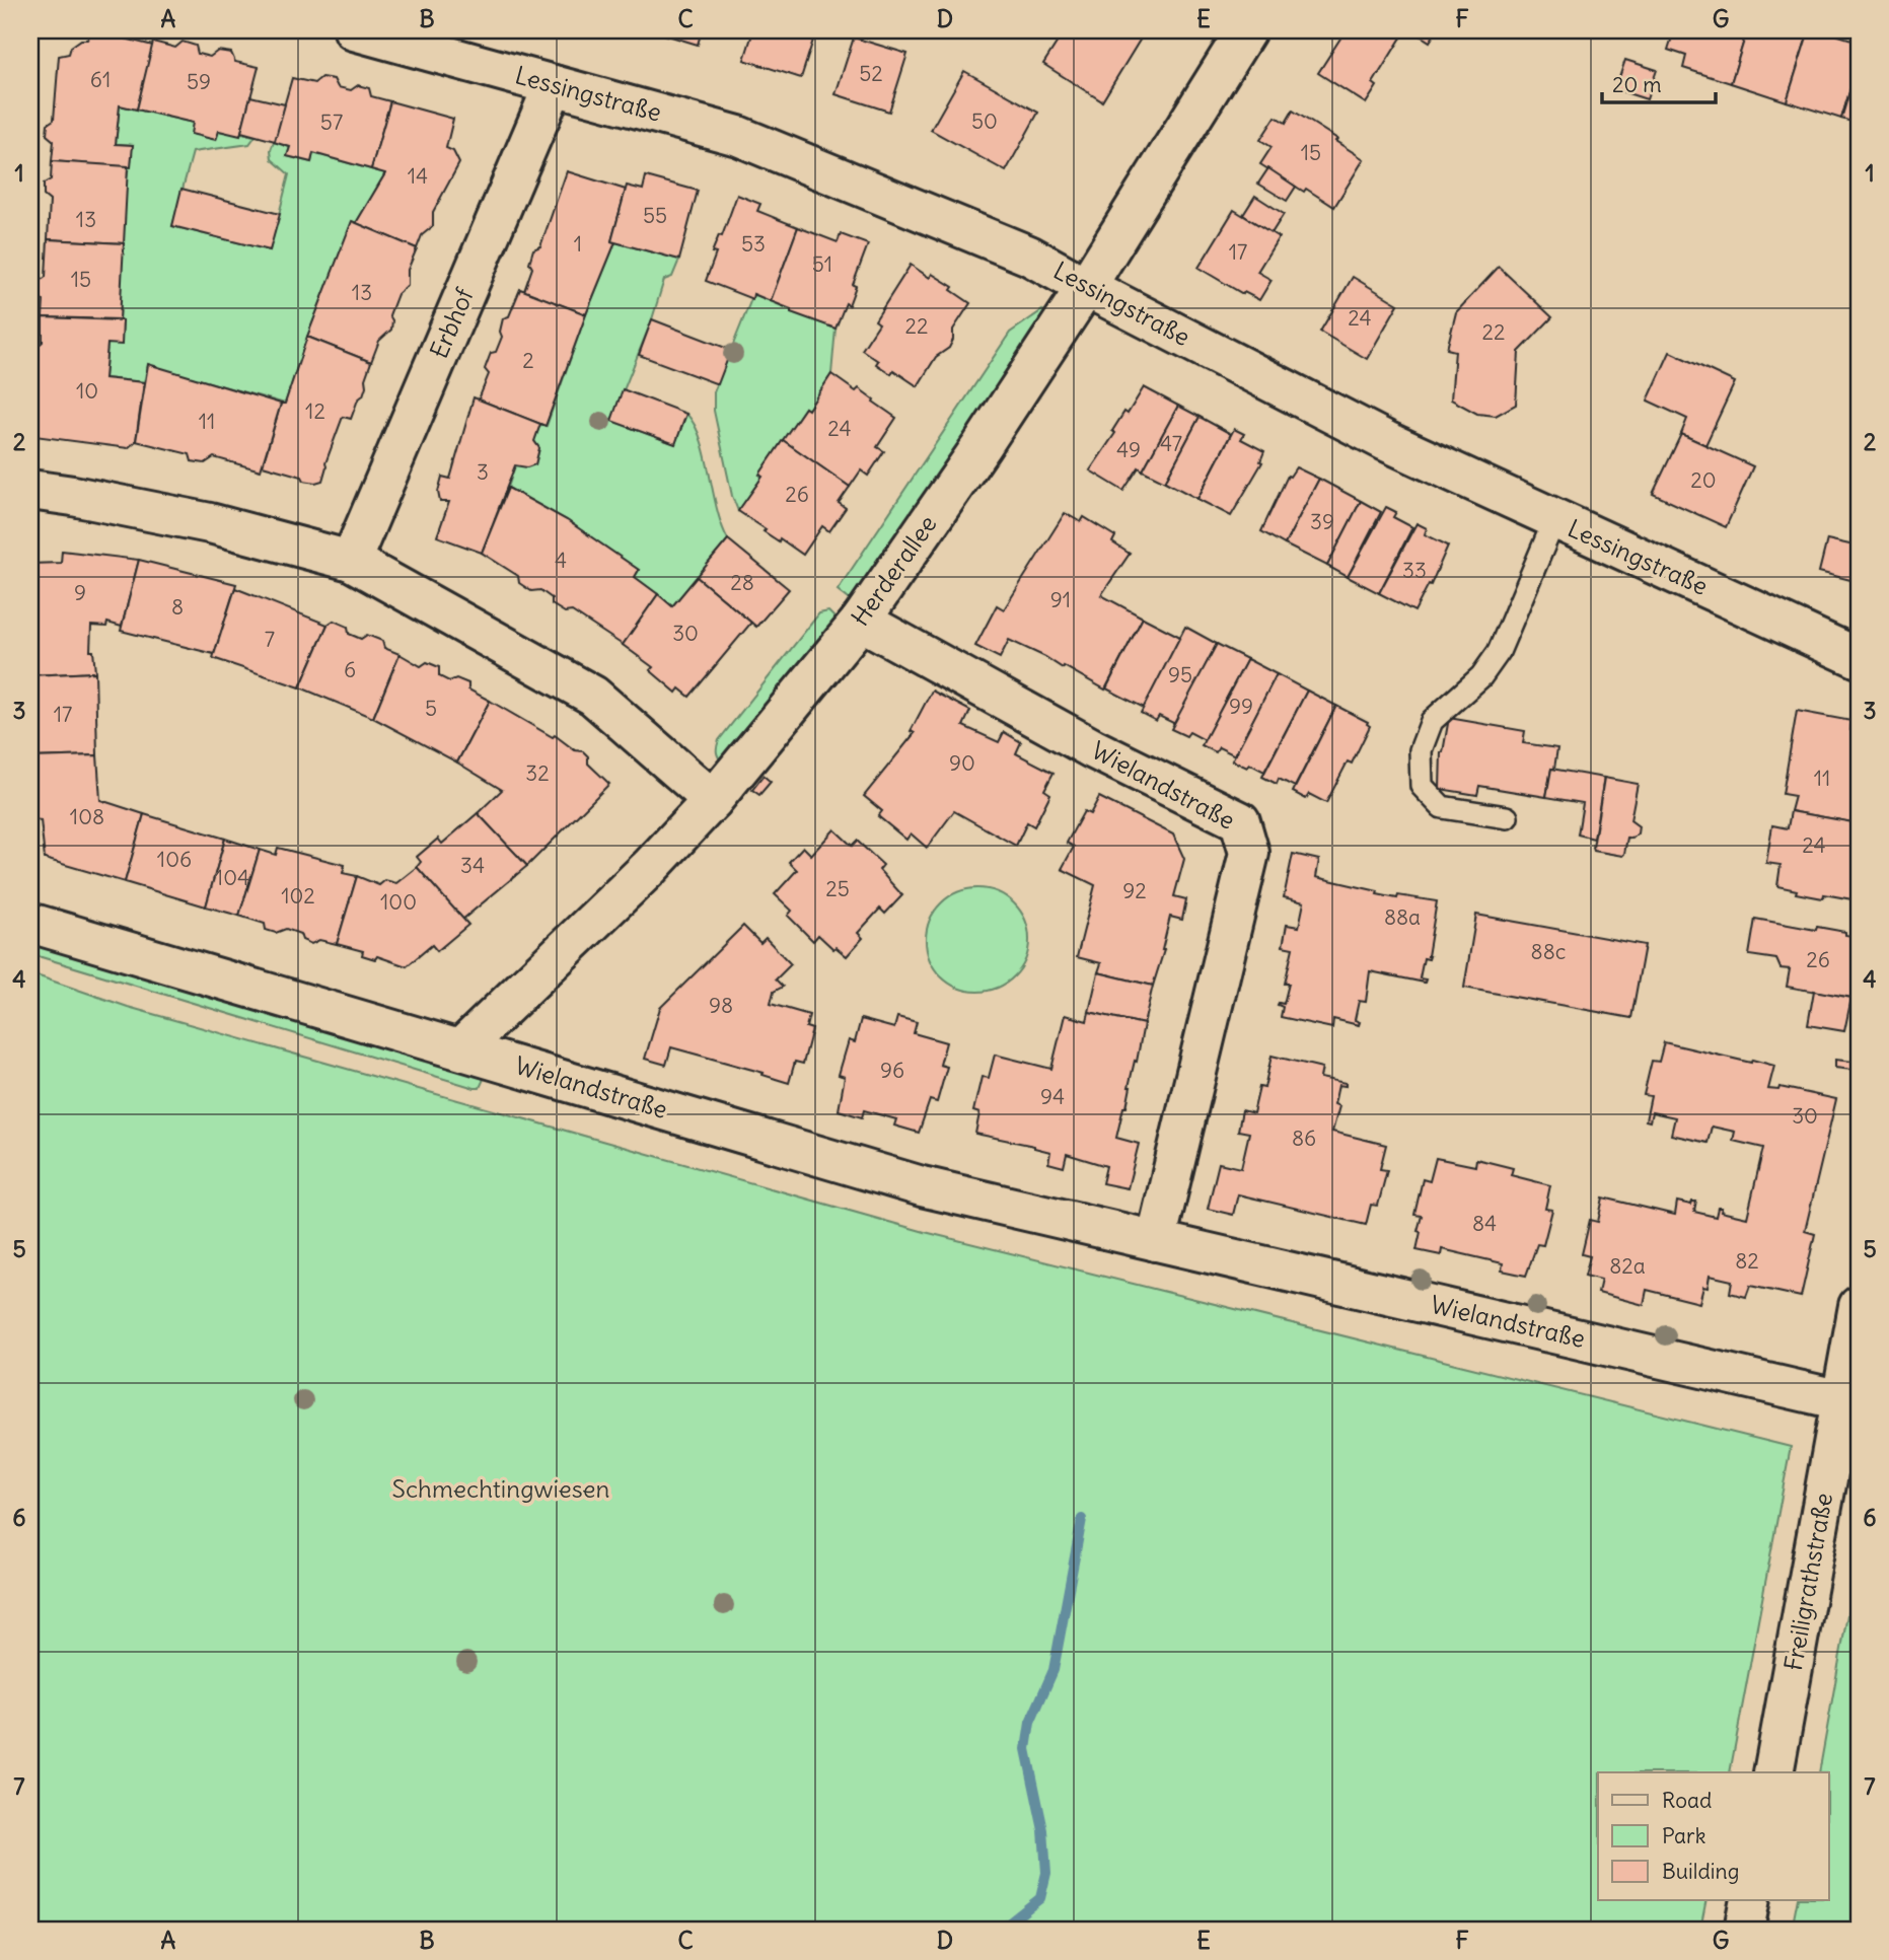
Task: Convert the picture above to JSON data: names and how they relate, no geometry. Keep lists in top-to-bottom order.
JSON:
{
  "streets": {
    "street": [
      "Lessingstraße",
      "Erbhof",
      "Herderallee",
      "Wielandstraße",
      "Freiligrathstraße"
    ]
  },
  "crossings": [
    ["Lessingstraße", "Erbhof"],
    ["Lessingstraße", "Herderallee"],
    ["Herderallee", "Wielandstraße"],
    ["Wielandstraße", "Freiligrathstraße"]
  ],
  "parks": ["Schmechtingwiesen"],
  "house_numbers": [
    "52",
    "61",
    "59",
    "50",
    "57",
    "15",
    "14",
    "55",
    "13",
    "1",
    "53",
    "17",
    "51",
    "15",
    "13",
    "24",
    "22",
    "22",
    "2",
    "10",
    "12",
    "11",
    "24",
    "47",
    "49",
    "3",
    "20",
    "26",
    "39",
    "4",
    "33",
    "28",
    "9",
    "91",
    "8",
    "30",
    "7",
    "6",
    "95",
    "99",
    "5",
    "17",
    "90",
    "32",
    "11",
    "108",
    "24",
    "106",
    "34",
    "104",
    "25",
    "92",
    "102",
    "100",
    "88a",
    "88c",
    "26",
    "98",
    "96",
    "94",
    "30",
    "86",
    "84",
    "82",
    "82a"
  ],
  "legend": ["Road", "Park", "Building"],
  "scale_bar": "20 m",
  "grid": {
    "columns": [
      "A",
      "B",
      "C",
      "D",
      "E",
      "F",
      "G"
    ],
    "rows": [
      "1",
      "2",
      "3",
      "4",
      "5",
      "6",
      "7"
    ]
  }
}
